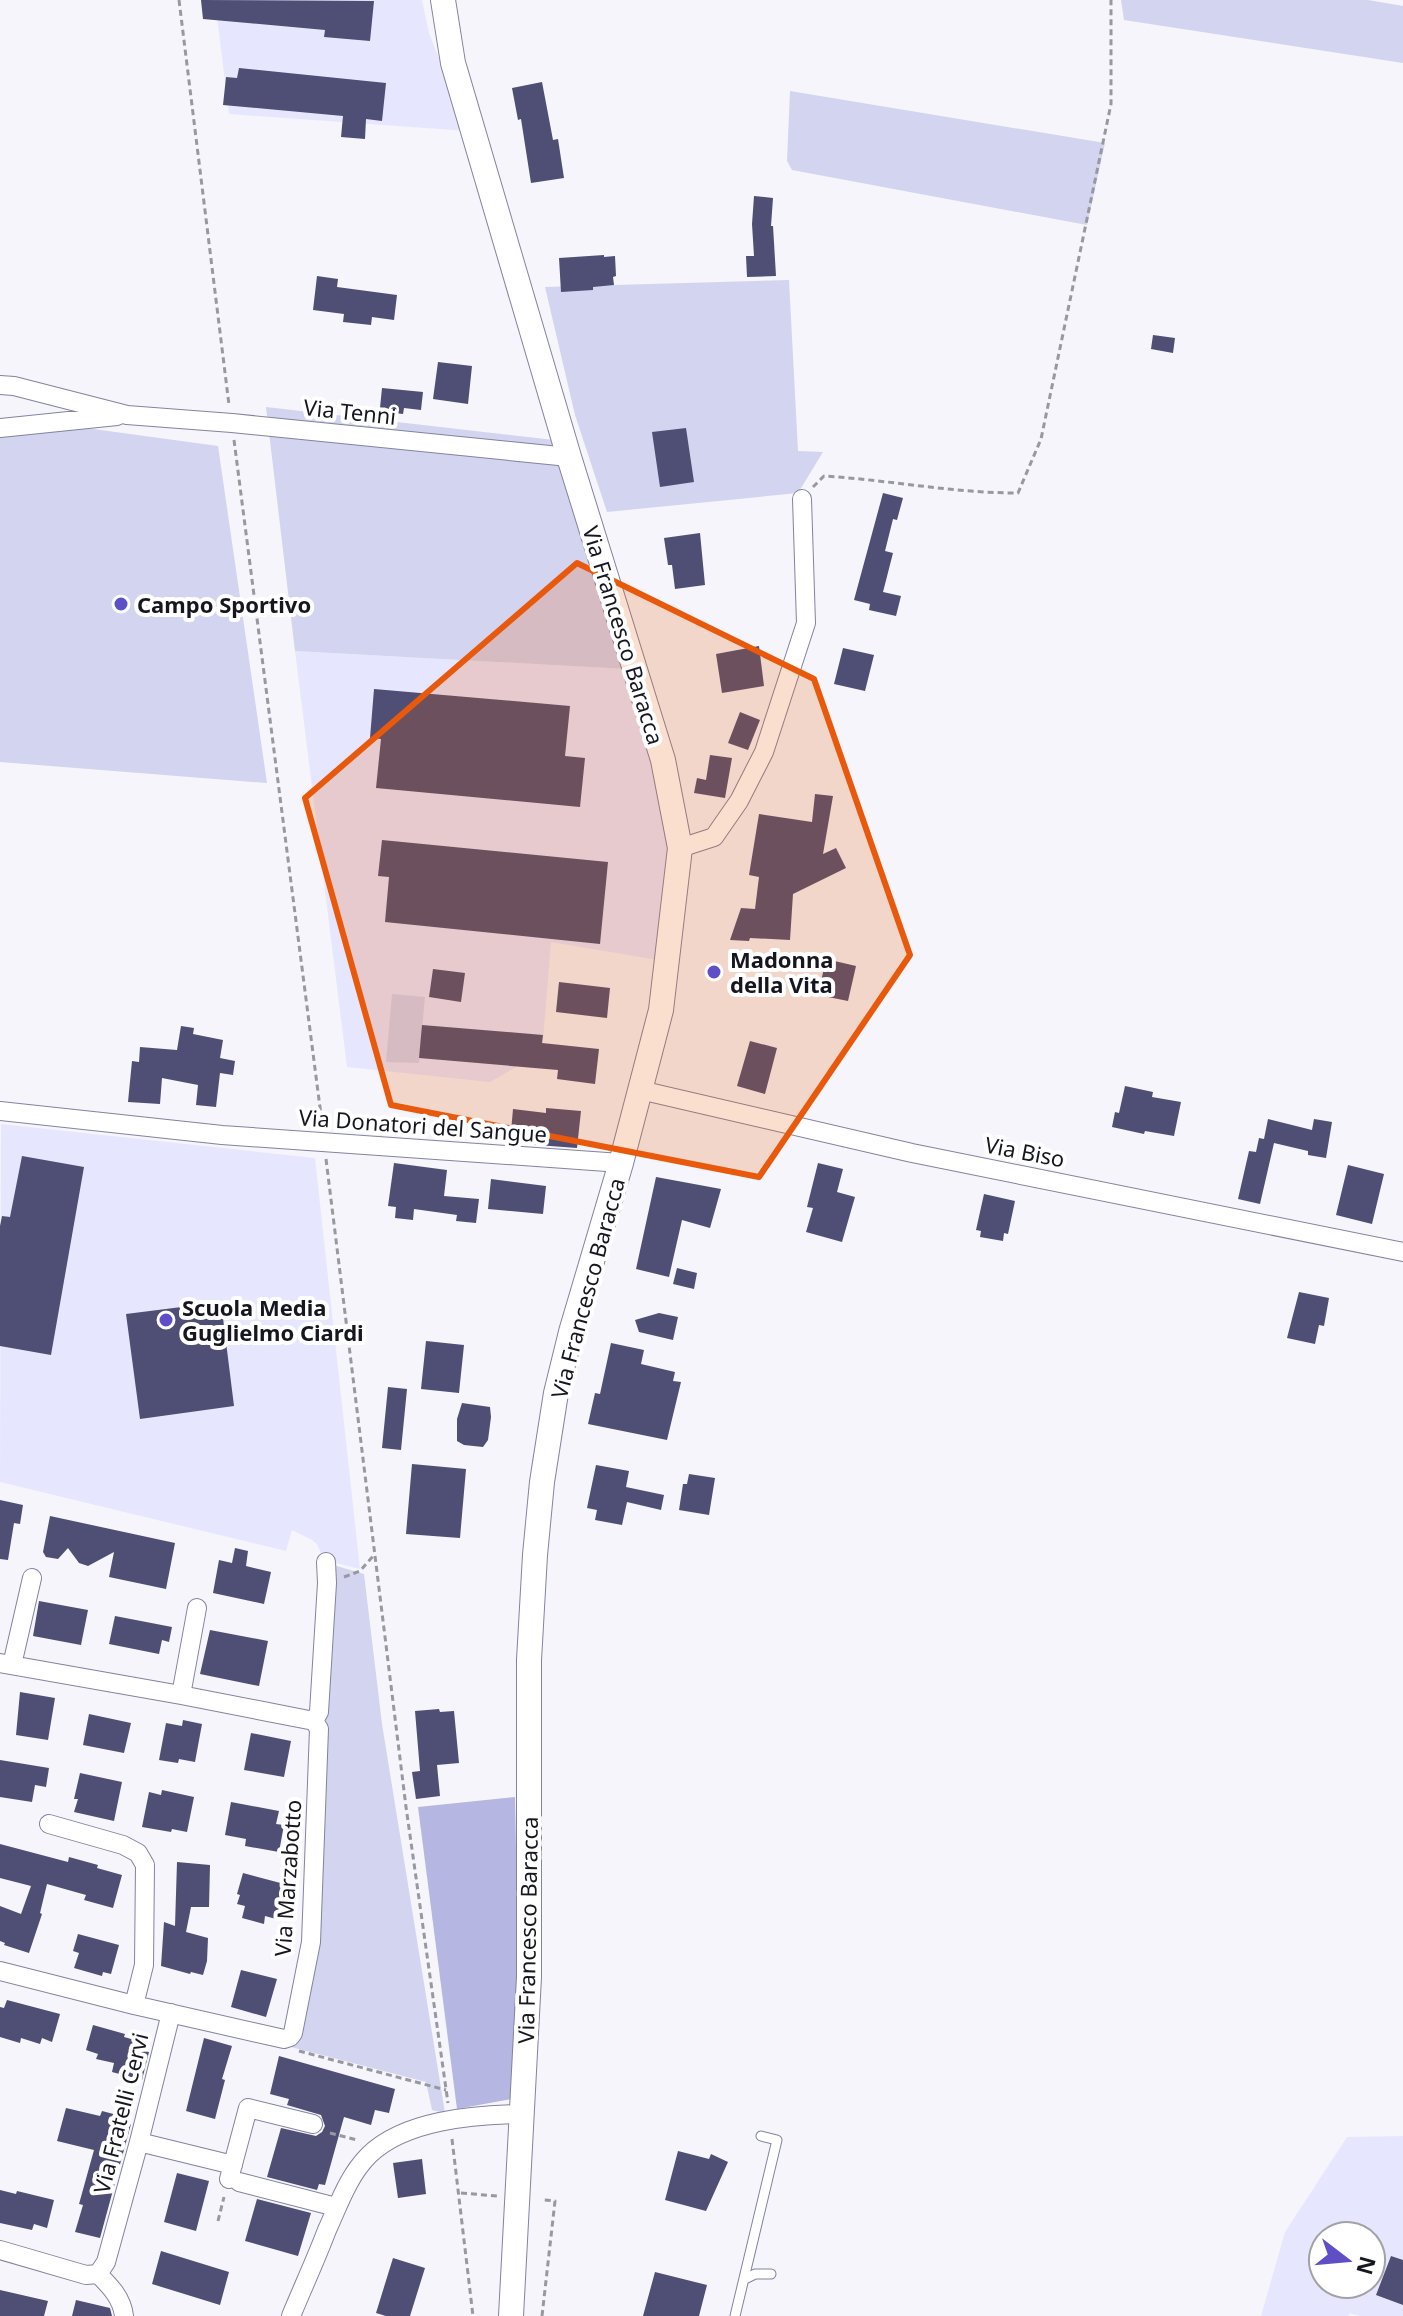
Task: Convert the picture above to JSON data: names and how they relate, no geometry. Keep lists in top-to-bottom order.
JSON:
{
  "streets": {
    "street": [
      "Via Tenni",
      "Via Francesco Baracca",
      "Via Donatori del Sangue",
      "Via Biso",
      "Via Marzabotto",
      "Via Fratelli Cervi"
    ]
  },
  "crossings": [
    ["Via Tenni", "Via Francesco Baracca"],
    ["Via Francesco Baracca", "Via Donatori del Sangue"],
    ["Via Francesco Baracca", "Via Biso"],
    ["Via Marzabotto", "Via Fratelli Cervi"]
  ],
  "places": ["Campo Sportivo", "Madonna della Vita", "Scuola Media Guglielmo Ciardi"],
  "north": "right"
}
